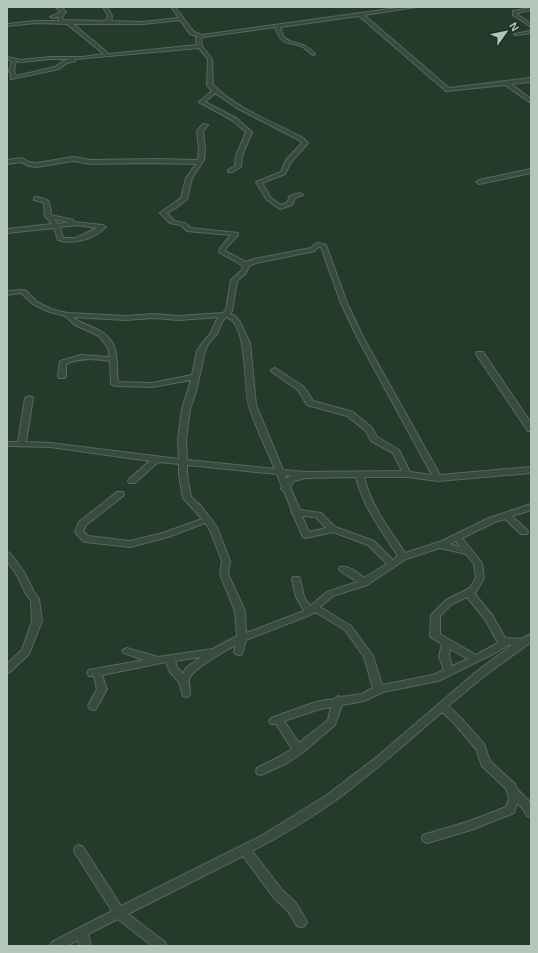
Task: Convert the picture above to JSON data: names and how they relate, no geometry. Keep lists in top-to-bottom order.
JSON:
{
  "north": "top right"
}
